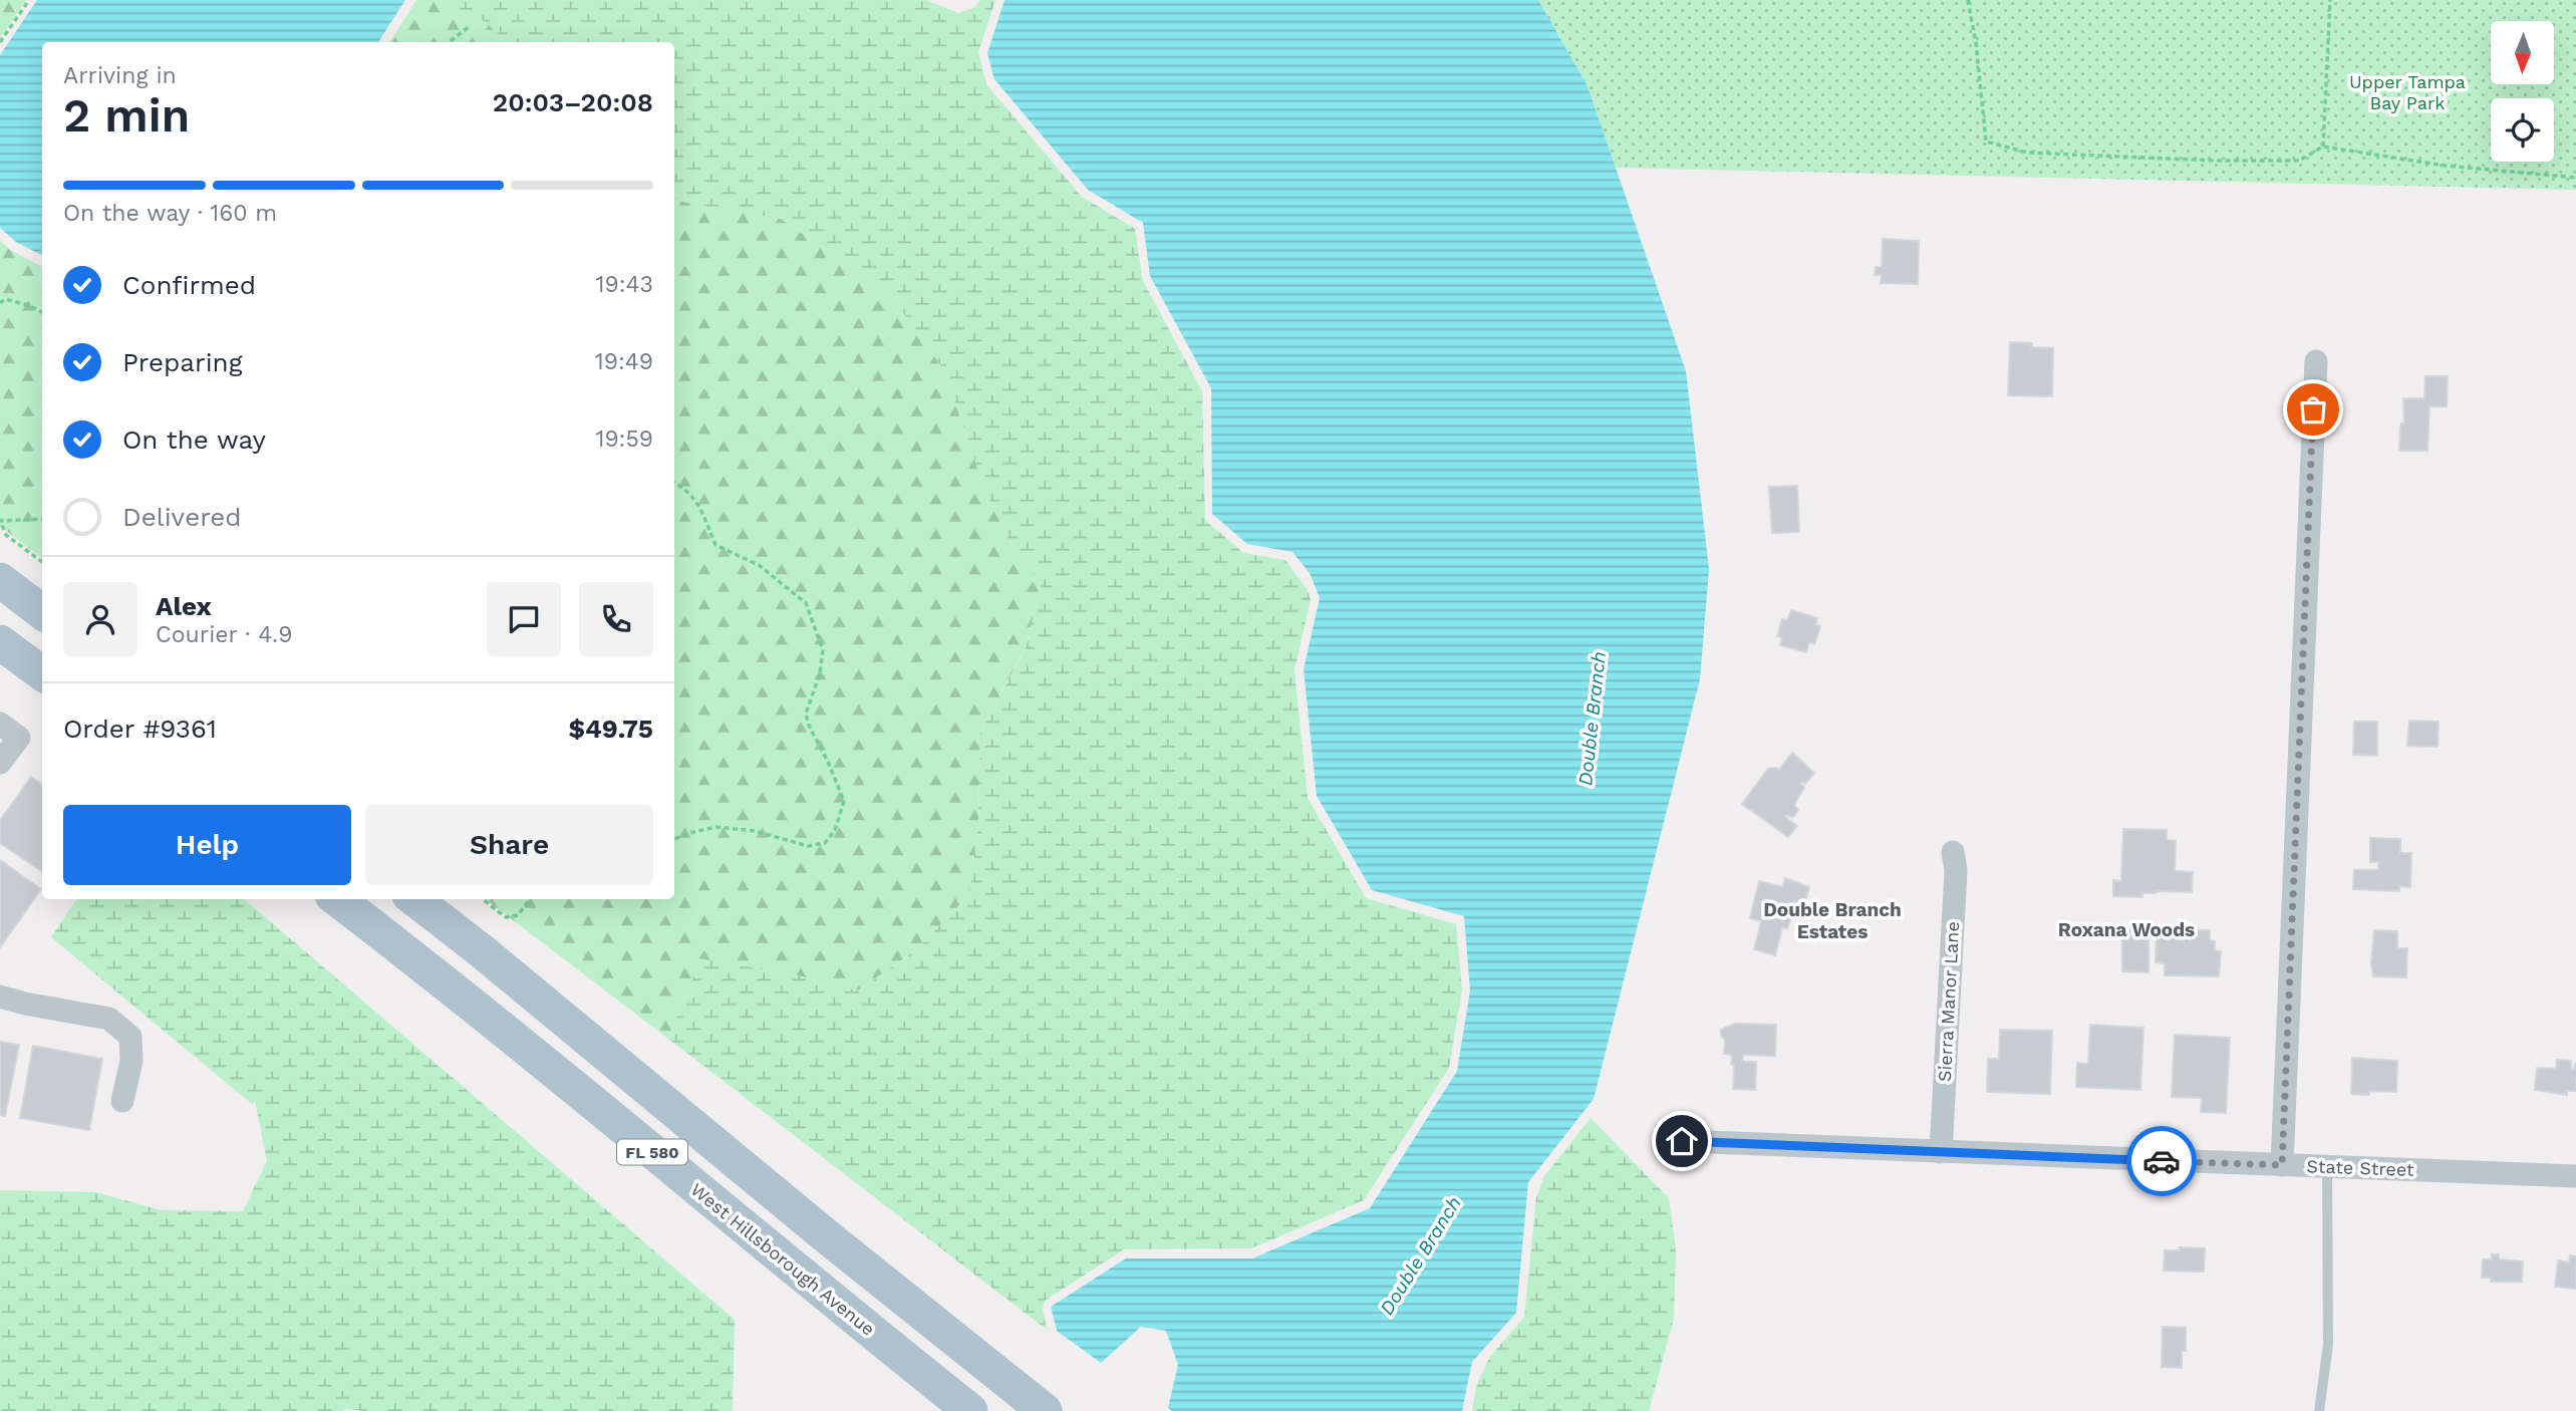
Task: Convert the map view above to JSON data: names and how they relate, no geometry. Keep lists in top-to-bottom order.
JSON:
{
  "streets": {
    "main road": ["FL 580", "West Hillsborough Avenue"],
    "street": ["Sierra Manor Lane", "State Street"]
  },
  "crossings": [
    ["Sierra Manor Lane", "State Street"]
  ],
  "districts": ["Double Branch Estates", "Roxana Woods"],
  "water": ["Double Branch"],
  "parks": ["Upper Tampa Bay Park"],
  "north": "bottom",
  "page": {
    "heading": ["2 min", "Arriving in", "20:03–20:08"],
    "panel": [
      "Alex",
      "Courier · 4.9",
      "Order #9361",
      "$49.75"
    ],
    "bar": "On the way · 160 m",
    "list": [
      ["Confirmed", "19:43"],
      ["Preparing", "19:49"],
      ["On the way", "19:59"],
      "Delivered"
    ],
    "buttons": ["Help", "Share"]
  }
}
